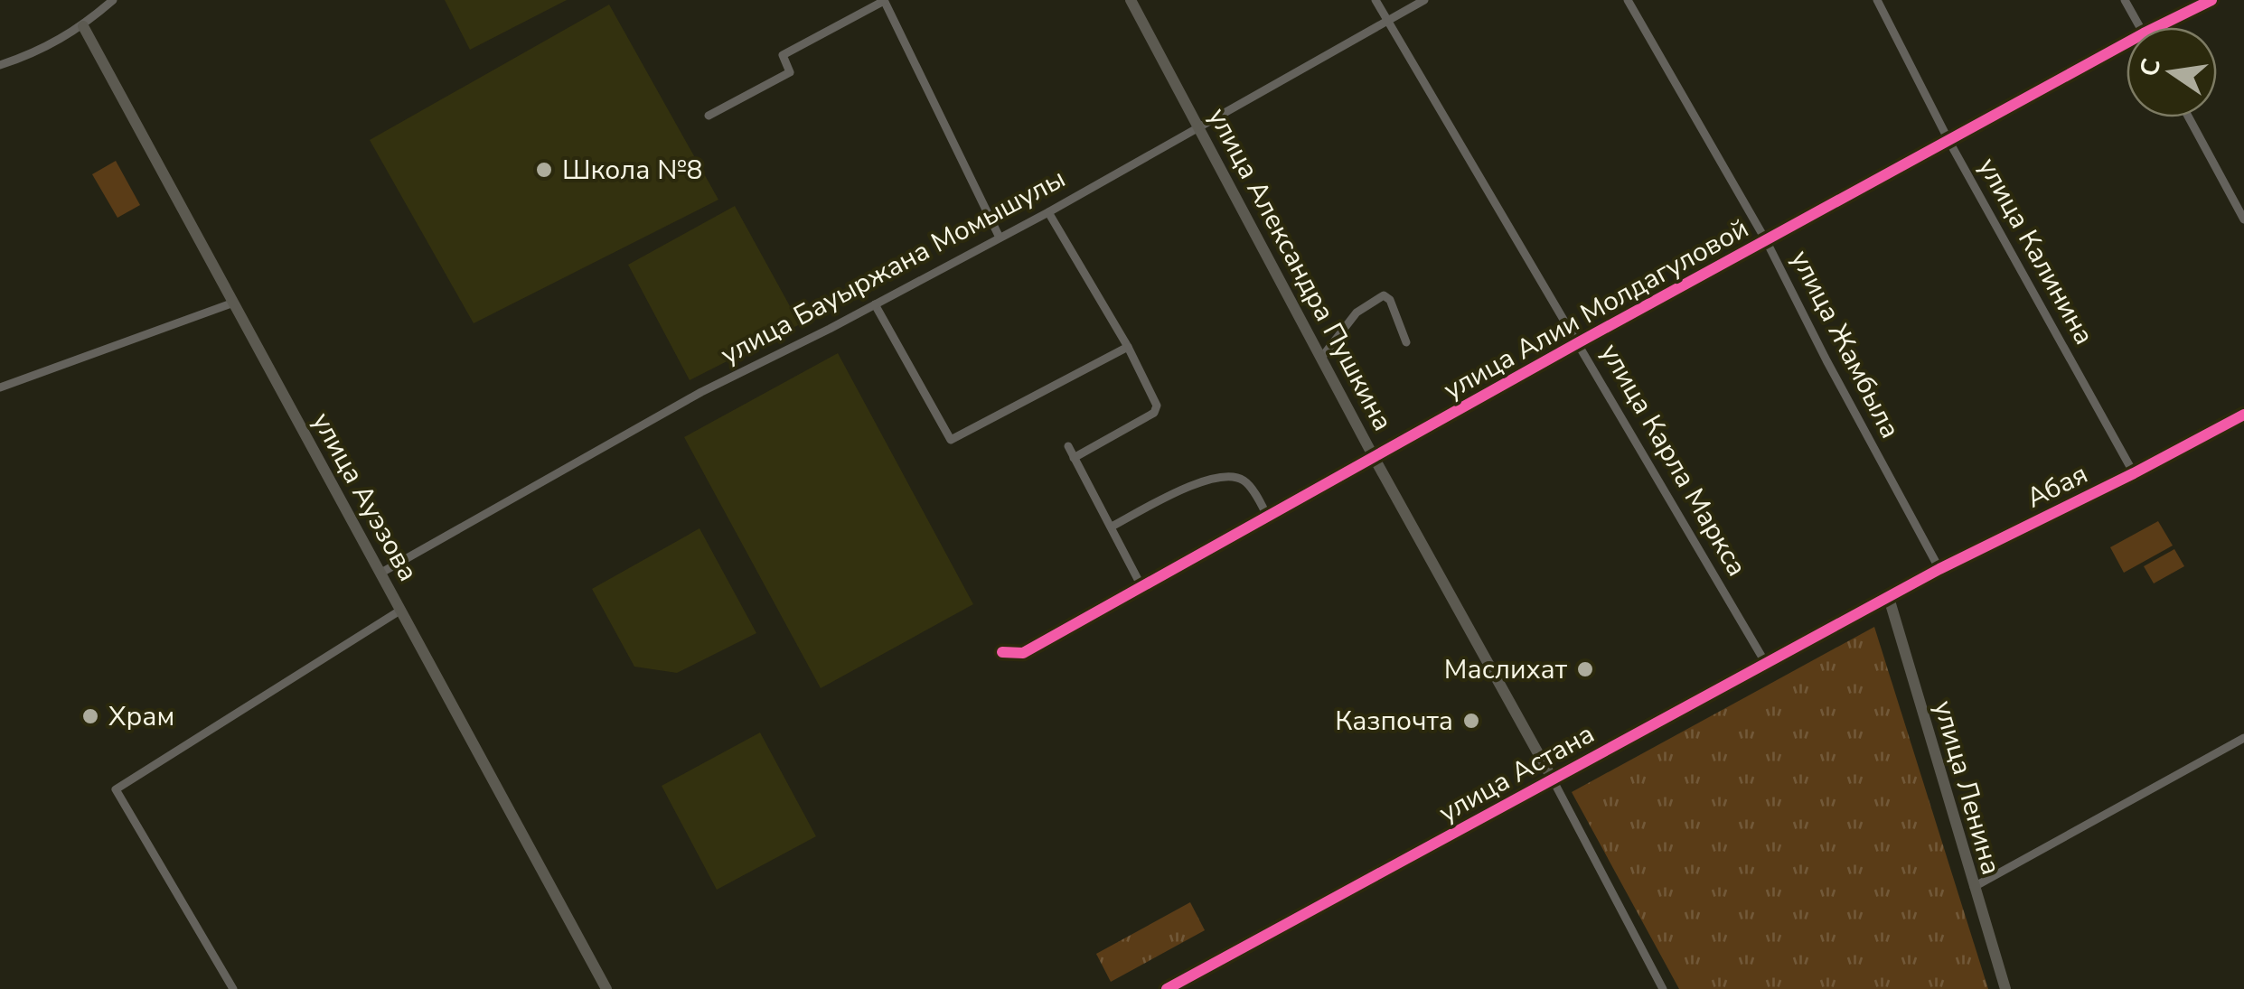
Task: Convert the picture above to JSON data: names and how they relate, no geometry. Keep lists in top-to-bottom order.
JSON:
{
  "streets": {
    "street": [
      "улица Калинина",
      "улица Бауыржана Момышулы",
      "улица Александра Пушкина",
      "улица Алии Молдагуловой",
      "улица Жамбыла",
      "улица Карла Маркса",
      "Абая",
      "улица Ауэзова",
      "улица Астана",
      "улица Ленина"
    ]
  },
  "crossings": [
    ["улица Калинина", "улица Алии Молдагуловой"],
    ["улица Калинина", "Абая"],
    ["улица Бауыржана Момышулы", "улица Александра Пушкина"],
    ["улица Бауыржана Момышулы", "улица Карла Маркса"],
    ["улица Бауыржана Момышулы", "улица Ауэзова"],
    ["улица Александра Пушкина", "улица Алии Молдагуловой"],
    ["улица Александра Пушкина", "улица Астана"],
    ["улица Алии Молдагуловой", "улица Жамбыла"],
    ["улица Алии Молдагуловой", "улица Карла Маркса"],
    ["улица Жамбыла", "Абая"],
    ["улица Карла Маркса", "улица Астана"],
    ["Абая", "улица Астана"],
    ["Абая", "улица Ленина"],
    ["улица Астана", "улица Ленина"]
  ],
  "places": [
    "Школа №8",
    "Маслихат",
    "Храм",
    "Казпочта"
  ],
  "north": "left"
}
